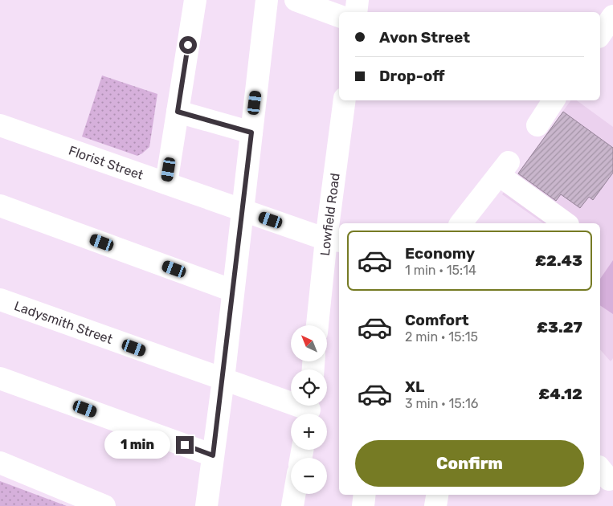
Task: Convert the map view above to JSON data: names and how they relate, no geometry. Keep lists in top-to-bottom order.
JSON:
{
  "streets": {
    "street": ["Florist Street", "Lowfield Road", "Ladysmith Street"]
  },
  "crossings": [
    ["Florist Street", "Lowfield Road"]
  ],
  "north": "top left",
  "page": {
    "banner": ["Avon Street", "Drop-off"],
    "list": [
      {
        "name": "Economy",
        "note": "1 min · 15:14",
        "value": "£2.43"
      },
      {
        "name": "Comfort",
        "note": "2 min · 15:15",
        "value": "£3.27"
      },
      {
        "name": "XL",
        "note": "3 min · 15:16",
        "value": "£4.12"
      }
    ],
    "map_buttons": ["+", "−"],
    "bubble": "1 min",
    "buttons": "Confirm"
  }
}
